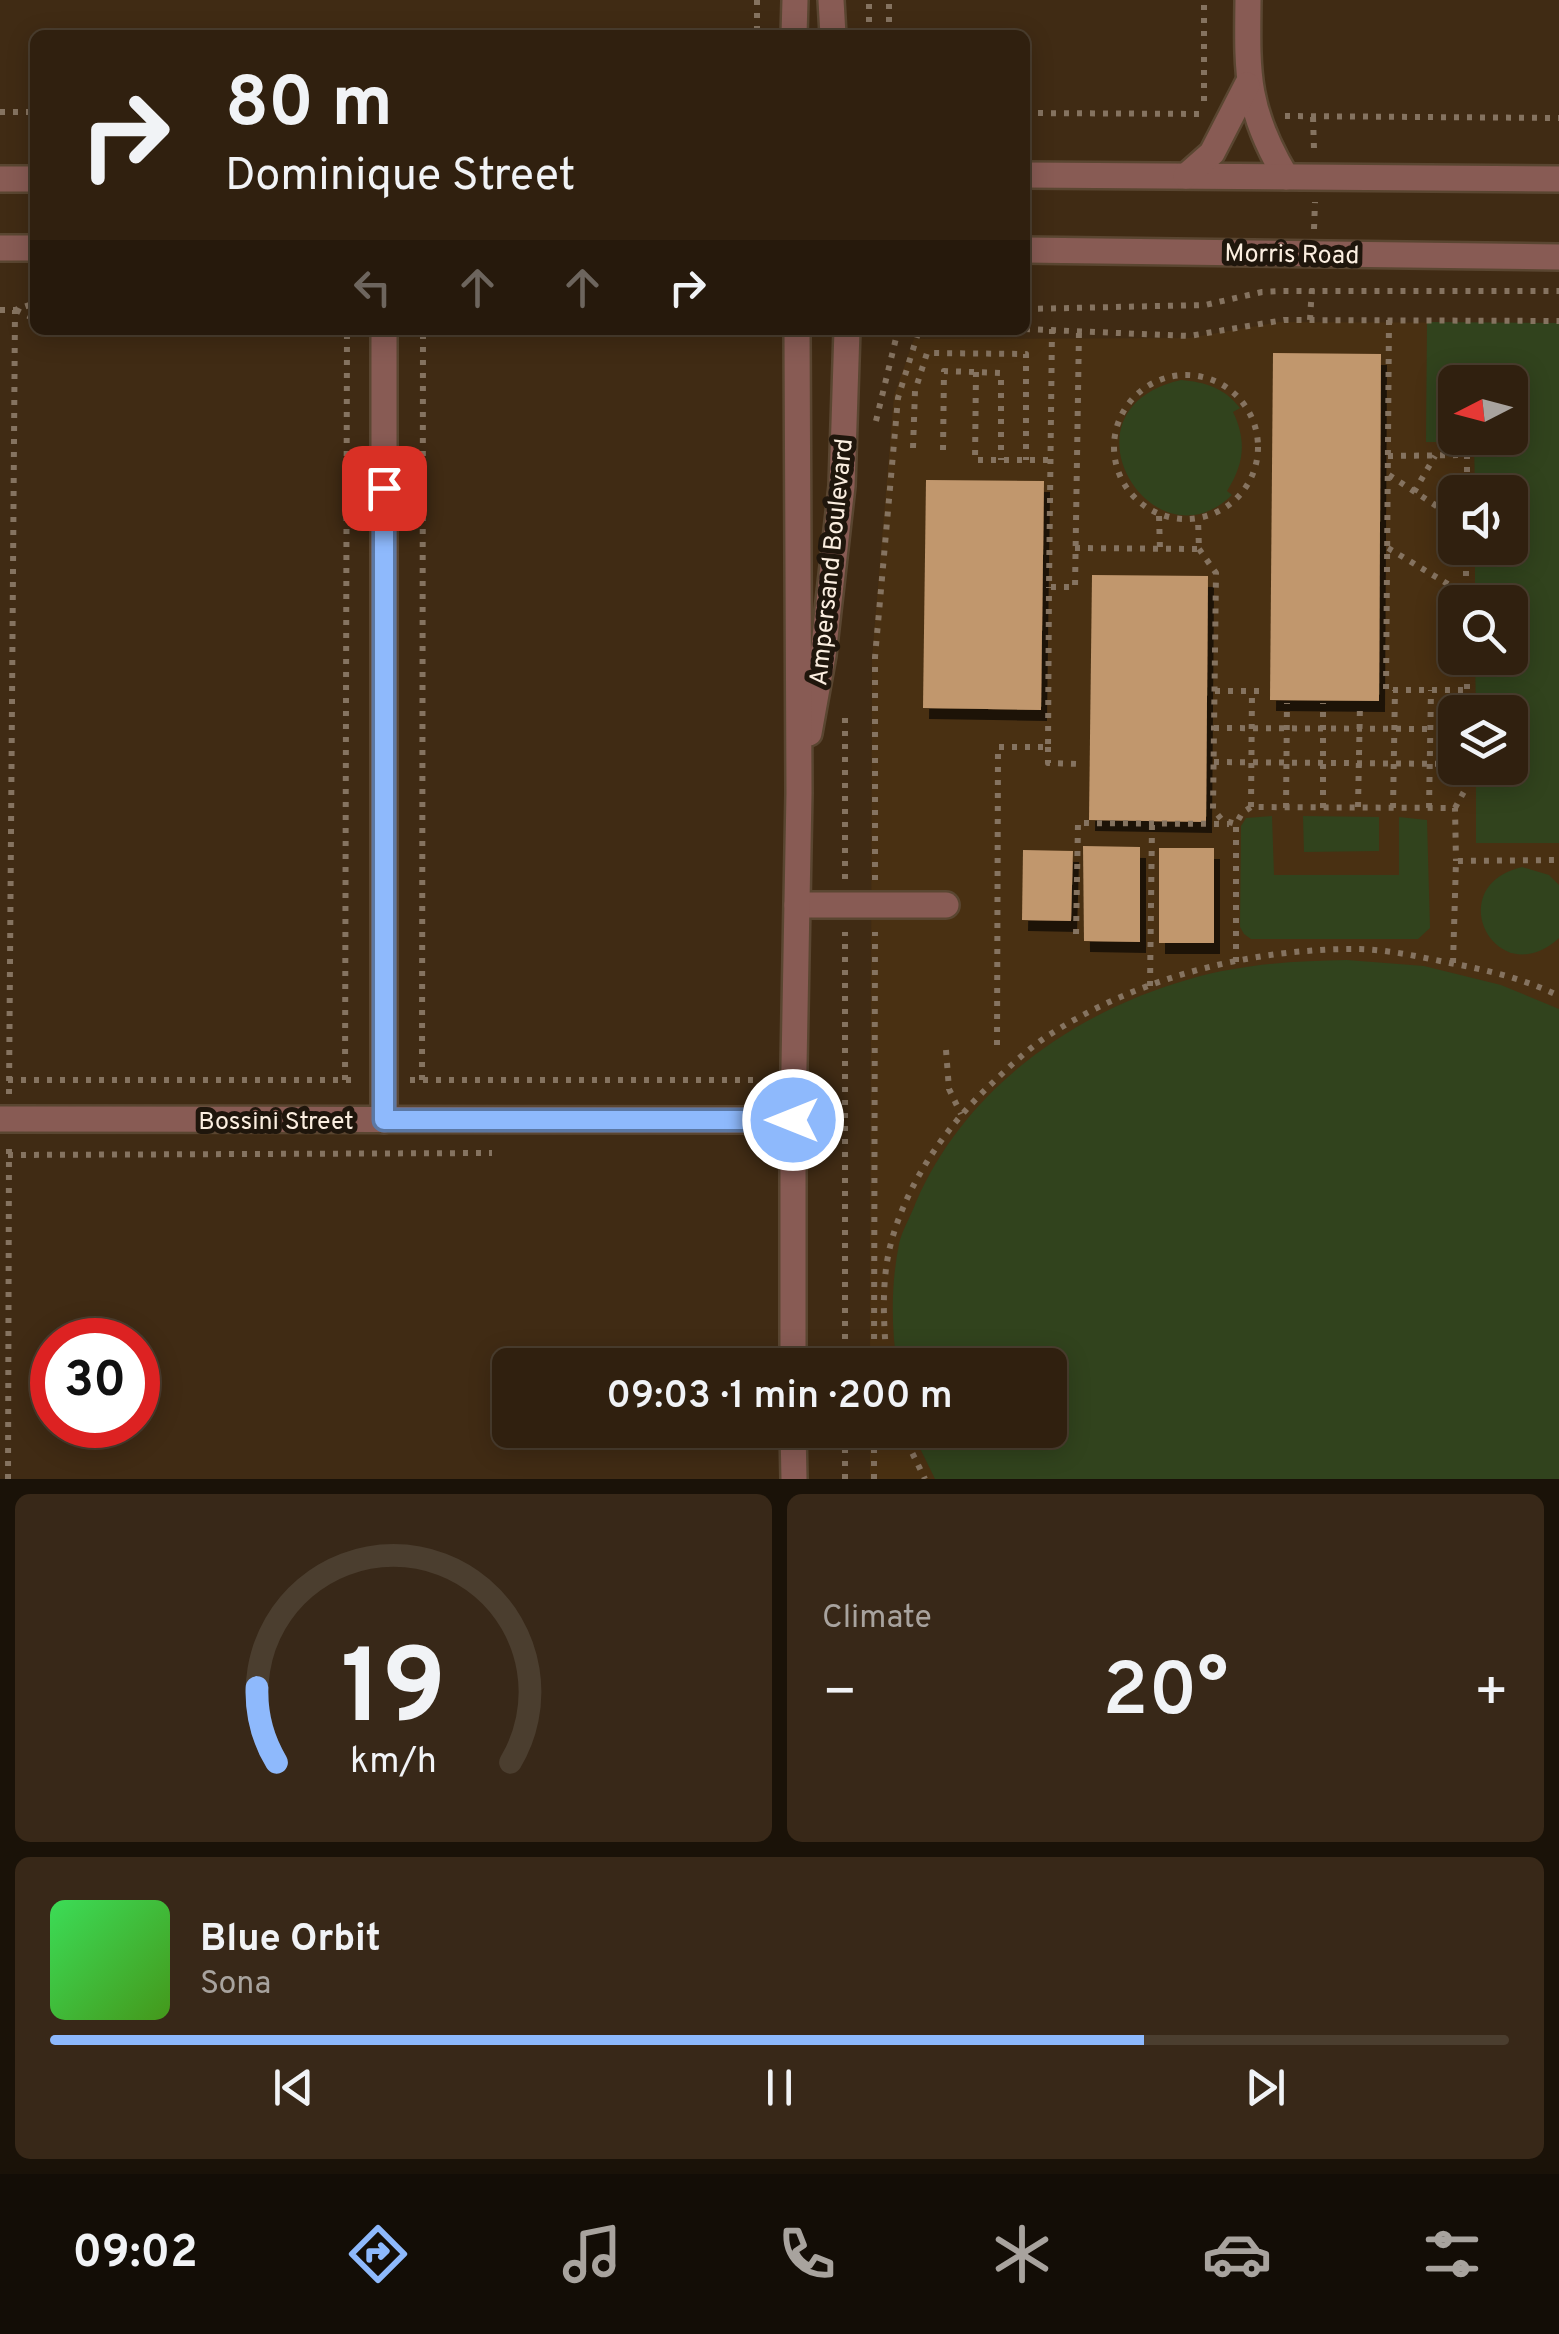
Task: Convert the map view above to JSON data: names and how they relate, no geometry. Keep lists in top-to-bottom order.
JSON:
{
  "streets": {
    "street": ["Morris Road", "Ampersand Boulevard", "Bossini Street"]
  },
  "crossings": [
    ["Ampersand Boulevard", "Bossini Street"]
  ],
  "north": "left",
  "page": {
    "turn": ["80 m", "Dominique Street"],
    "limit": "30",
    "trip": "09:03 · 1 min · 200 m",
    "tile": "Climate",
    "heat": ["−", "20°", "+"],
    "song": ["Blue Orbit", "Sona"],
    "tabs": "09:02",
    "gauge": ["19", "km/h"]
  }
}
